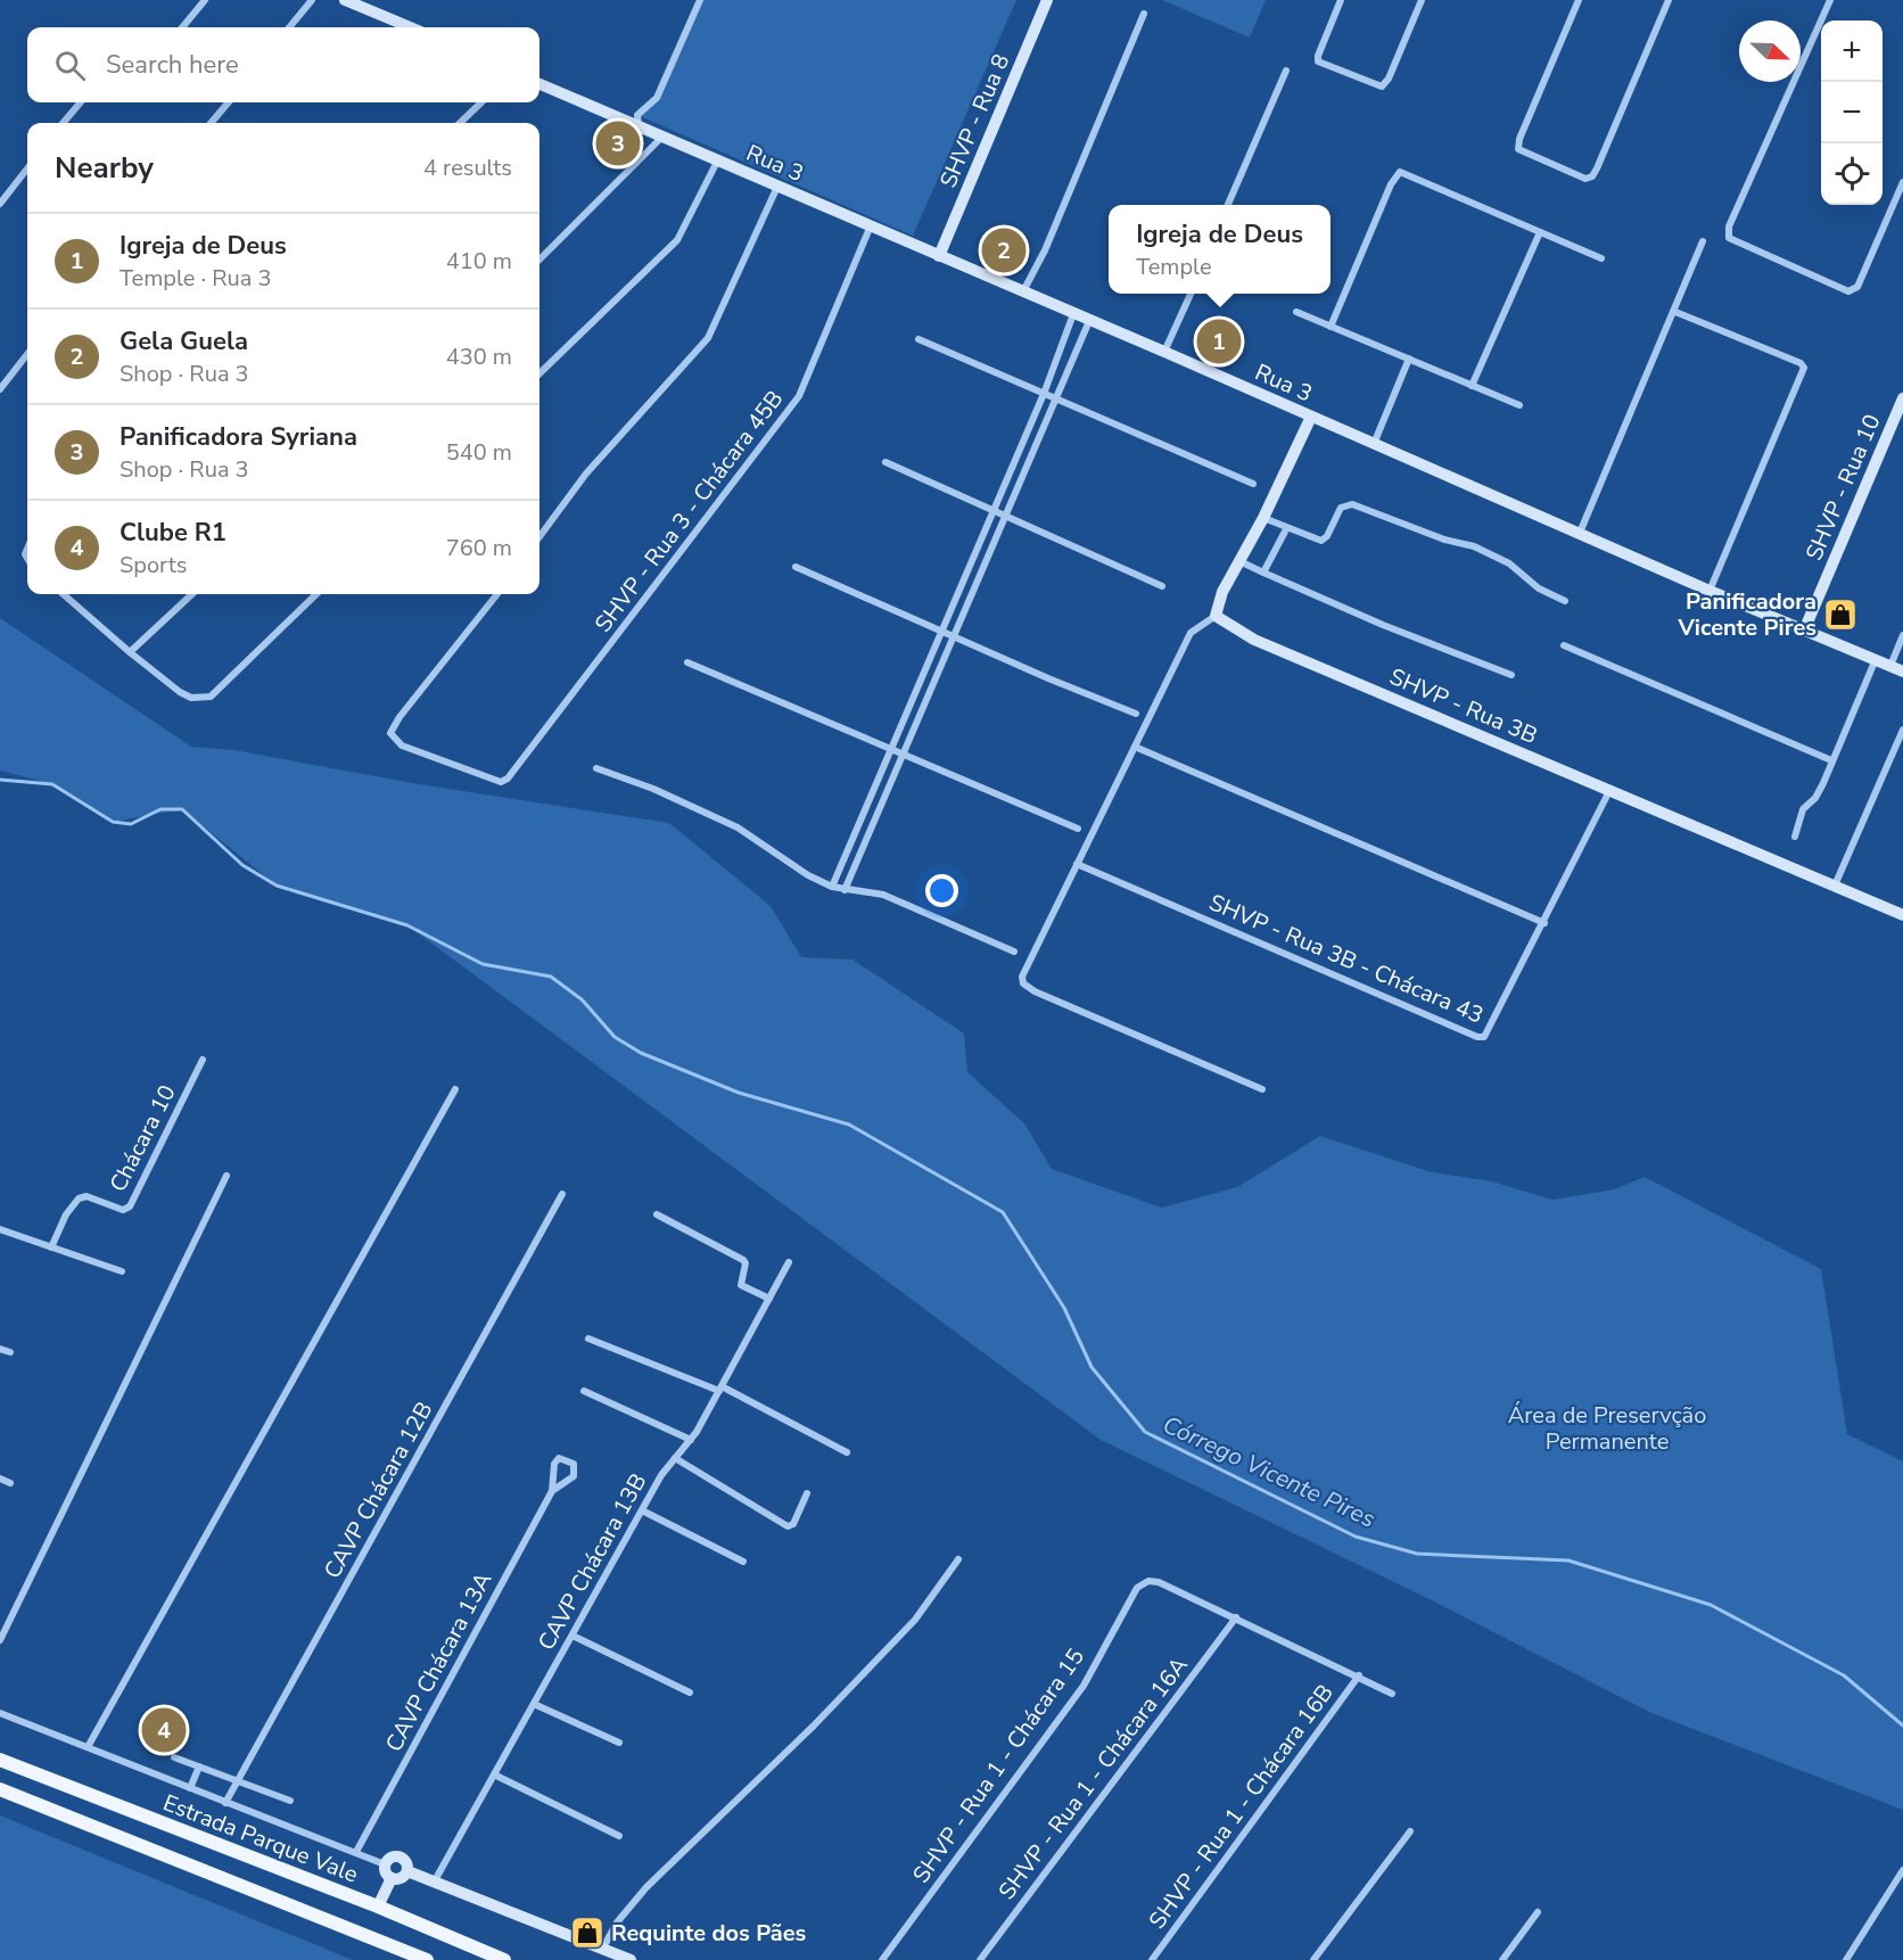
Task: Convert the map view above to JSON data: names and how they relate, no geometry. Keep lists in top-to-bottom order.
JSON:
{
  "streets": {
    "main road": ["Estrada Parque Vale"],
    "street": [
      "SHVP - Rua 8",
      "Rua 3",
      "SHVP - Rua 10",
      "SHVP - Rua 3 - Chácara 45B",
      "SHVP - Rua 3B",
      "SHVP - Rua 3B - Chácara 43",
      "Chácara 10",
      "CAVP Chácara 12B",
      "CAVP Chácara 13B",
      "CAVP Chácara 13A",
      "SHVP - Rua 1 - Chácara 15",
      "SHVP - Rua 1 - Chácara 16A",
      "SHVP - Rua 1 - Chácara 16B"
    ]
  },
  "crossings": [
    ["SHVP - Rua 8", "Rua 3"],
    ["Rua 3", "SHVP - Rua 10"],
    ["Rua 3", "SHVP - Rua 3 - Chácara 45B"],
    ["SHVP - Rua 3B", "SHVP - Rua 3B - Chácara 43"],
    ["SHVP - Rua 1 - Chácara 15", "SHVP - Rua 1 - Chácara 16A"]
  ],
  "water": ["Córrego Vicente Pires"],
  "parks": ["Área de Preservção Permanente"],
  "places": {
    "shop": ["Panificadora Vicente Pires", "Requinte dos Pães"]
  },
  "north": "bottom right",
  "page": {
    "map_buttons": ["+", "−"],
    "search": "Search here",
    "pins": [
      "3",
      "2",
      "1",
      "4"
    ],
    "heading": ["Nearby", "4 results"],
    "popup": ["Igreja de Deus", "Temple"],
    "list": [
      {
        "mark": "1",
        "name": "Igreja de Deus",
        "note": "Temple · Rua 3",
        "value": "410 m"
      },
      {
        "mark": "2",
        "name": "Gela Guela",
        "note": "Shop · Rua 3",
        "value": "430 m"
      },
      {
        "mark": "3",
        "name": "Panificadora Syriana",
        "note": "Shop · Rua 3",
        "value": "540 m"
      },
      {
        "mark": "4",
        "name": "Clube R1",
        "note": "Sports",
        "value": "760 m"
      }
    ]
  }
}
